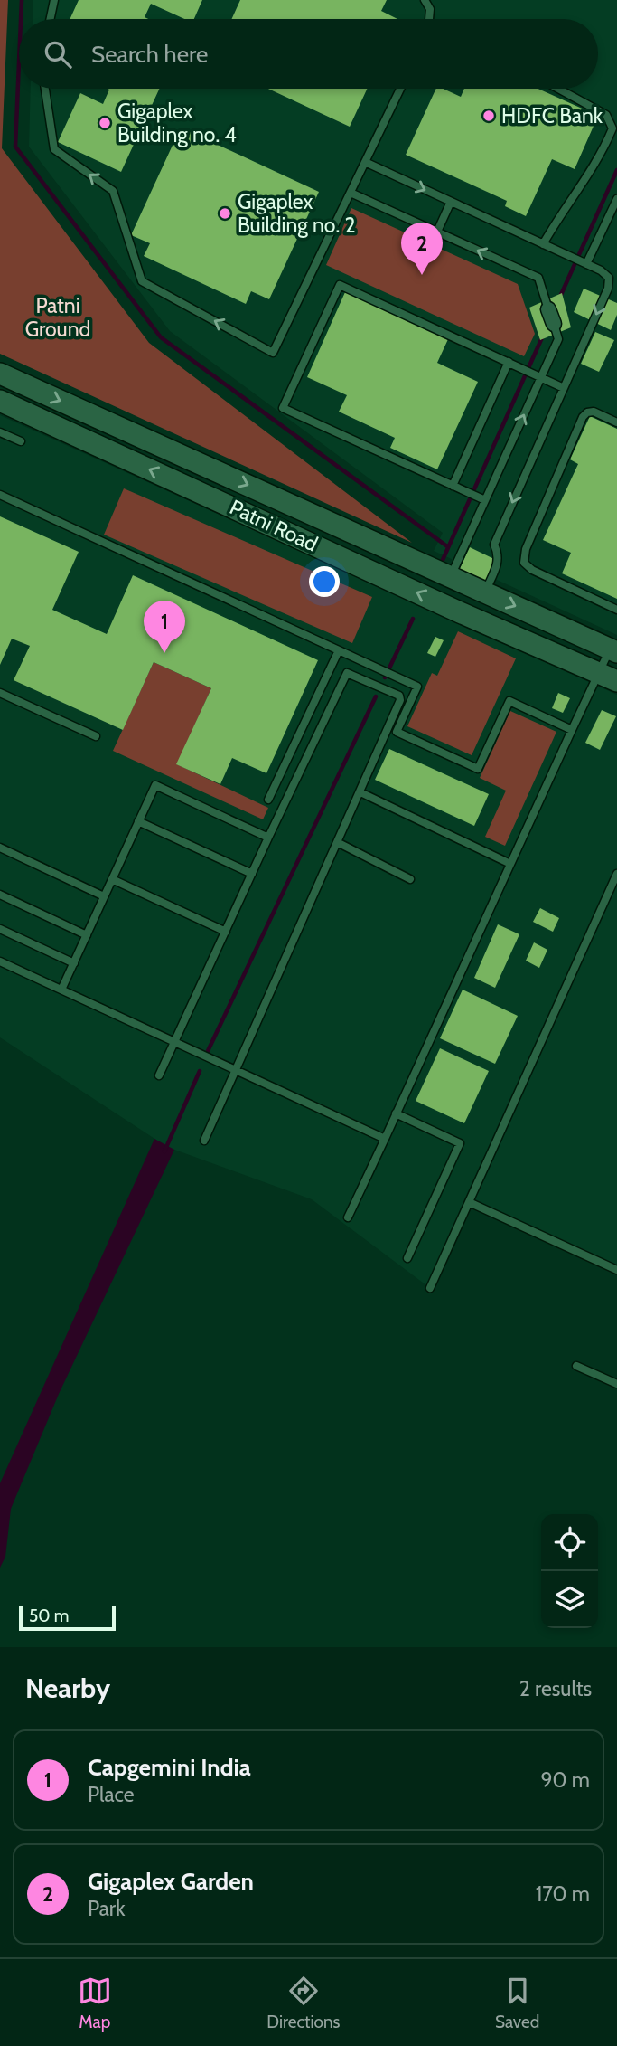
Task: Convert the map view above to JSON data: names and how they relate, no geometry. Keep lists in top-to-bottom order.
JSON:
{
  "streets": {
    "main road": ["Patni Road"]
  },
  "parks": ["Patni Ground"],
  "places": ["HDFC Bank", "Gigaplex Building no. 4", "Gigaplex Building no. 2"],
  "scale_bar": "50 m",
  "page": {
    "search": "Search here",
    "pins": ["2", "1"],
    "scale": "50 m",
    "heading": ["Nearby", "2 results"],
    "list": [
      {
        "mark": "1",
        "name": "Capgemini India",
        "note": "Place",
        "value": "90 m"
      },
      {
        "mark": "2",
        "name": "Gigaplex Garden",
        "note": "Park",
        "value": "170 m"
      }
    ],
    "nav": ["Map", "Directions", "Saved"]
  }
}
